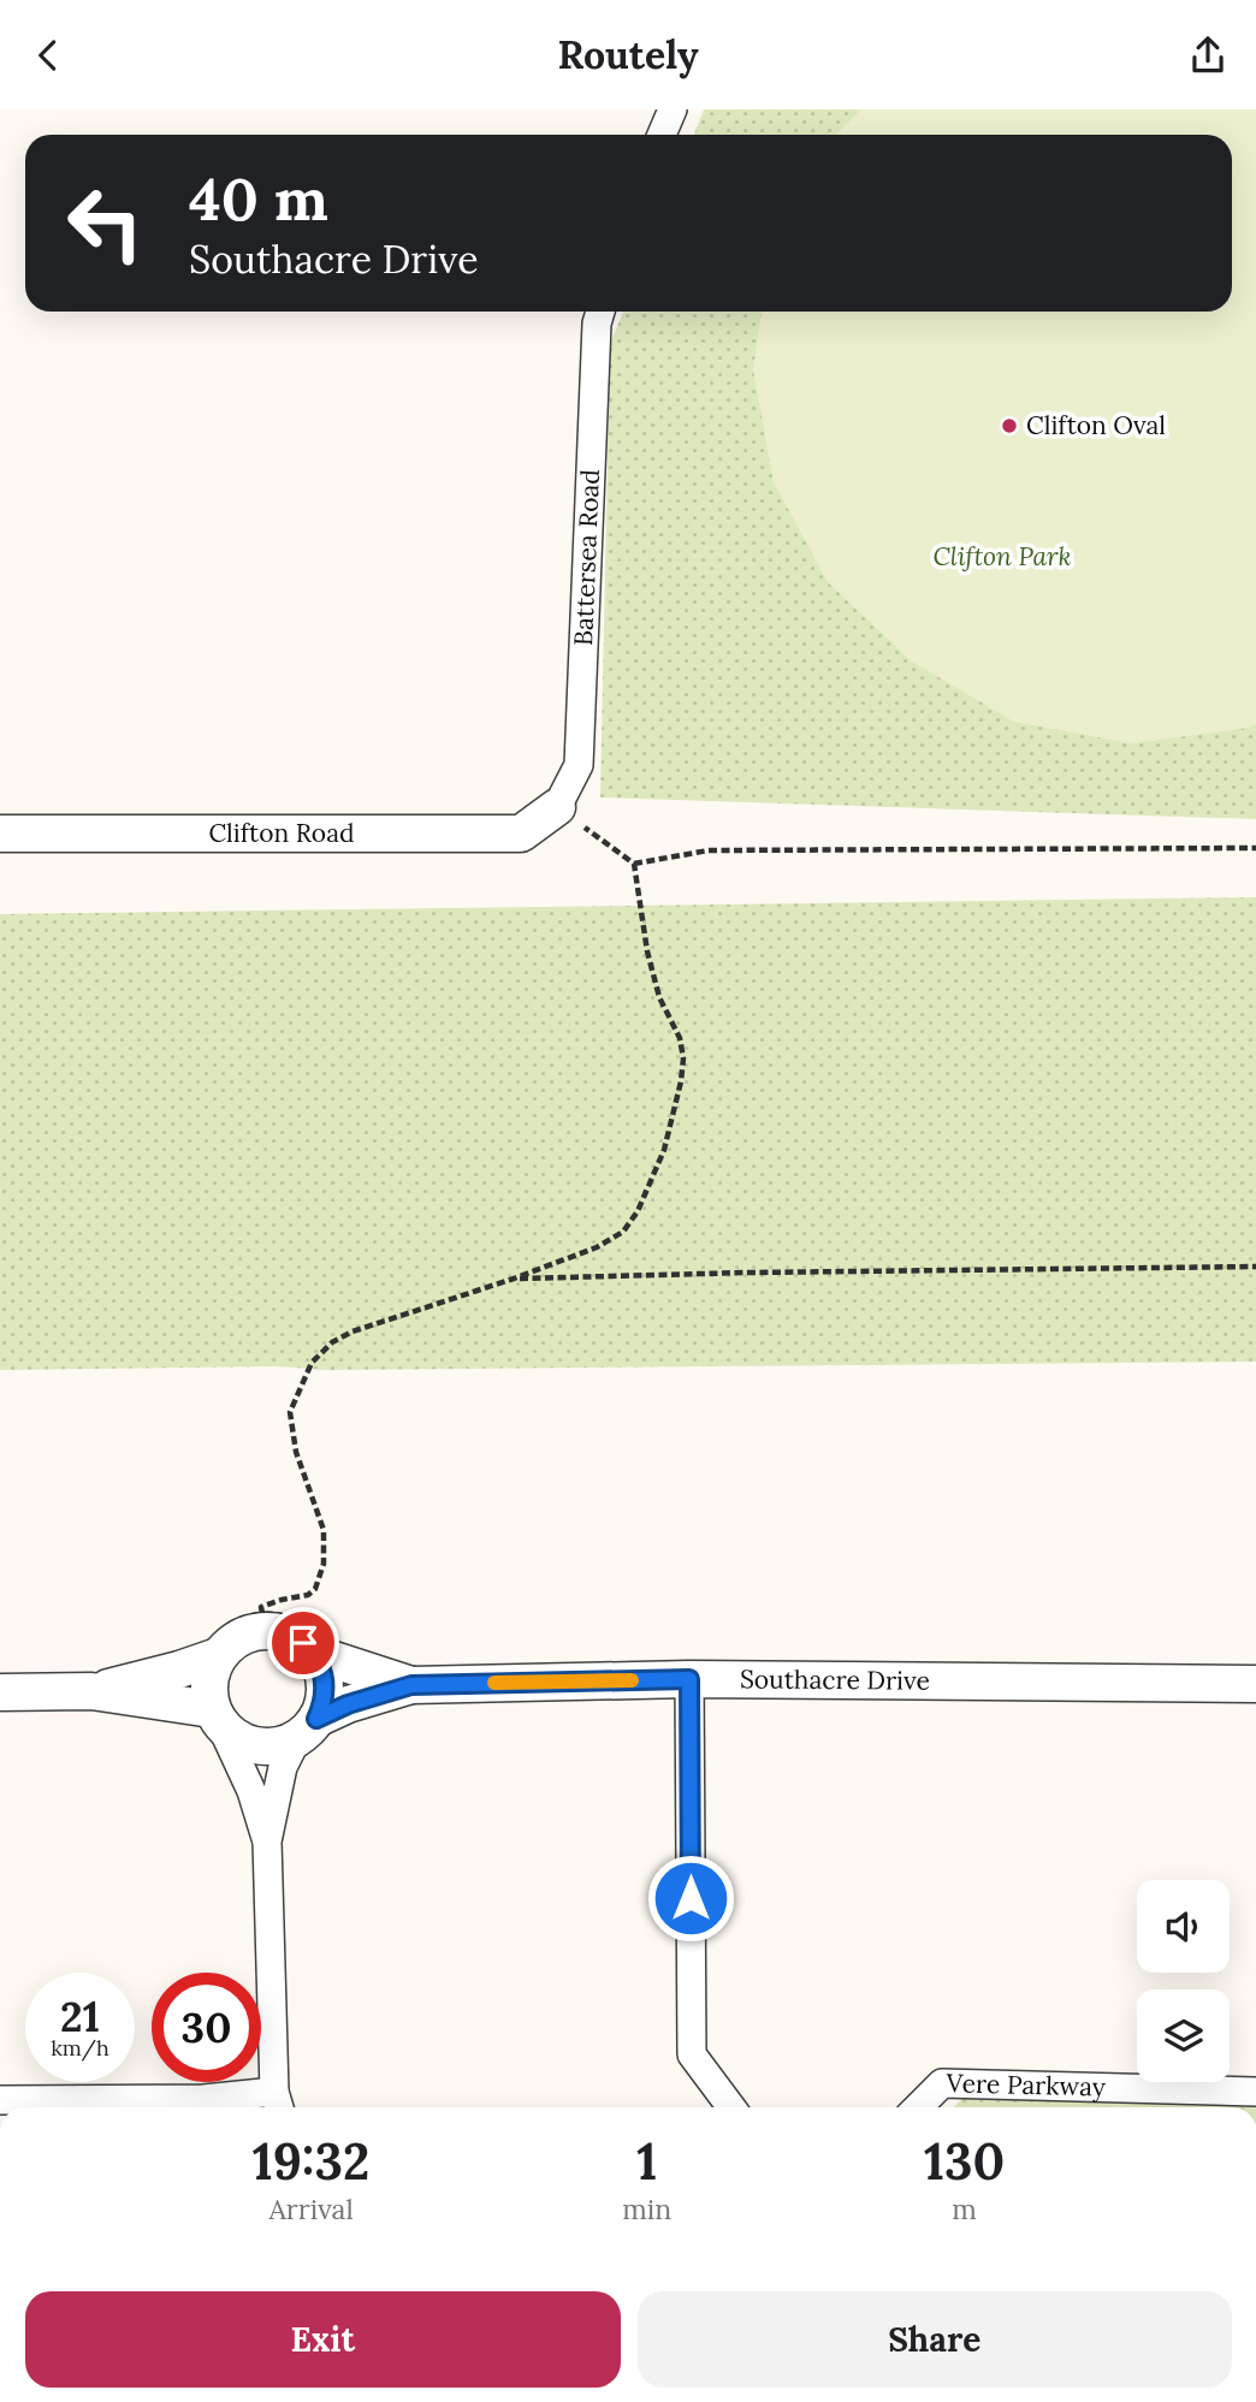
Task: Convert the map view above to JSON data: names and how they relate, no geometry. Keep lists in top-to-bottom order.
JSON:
{
  "streets": {
    "street": [
      "Battersea Road",
      "Clifton Road",
      "Southacre Drive",
      "Vere Parkway"
    ]
  },
  "crossings": [
    ["Battersea Road", "Clifton Road"]
  ],
  "parks": ["Clifton Park"],
  "places": ["Clifton Oval"],
  "page": {
    "header": "Routely",
    "turn": ["40 m", "Southacre Drive"],
    "speed": "21 km/h",
    "limit": "30",
    "eta": [
      "19:32",
      "Arrival",
      "1",
      "min",
      "130",
      "m"
    ],
    "buttons": ["Exit", "Share"]
  }
}
